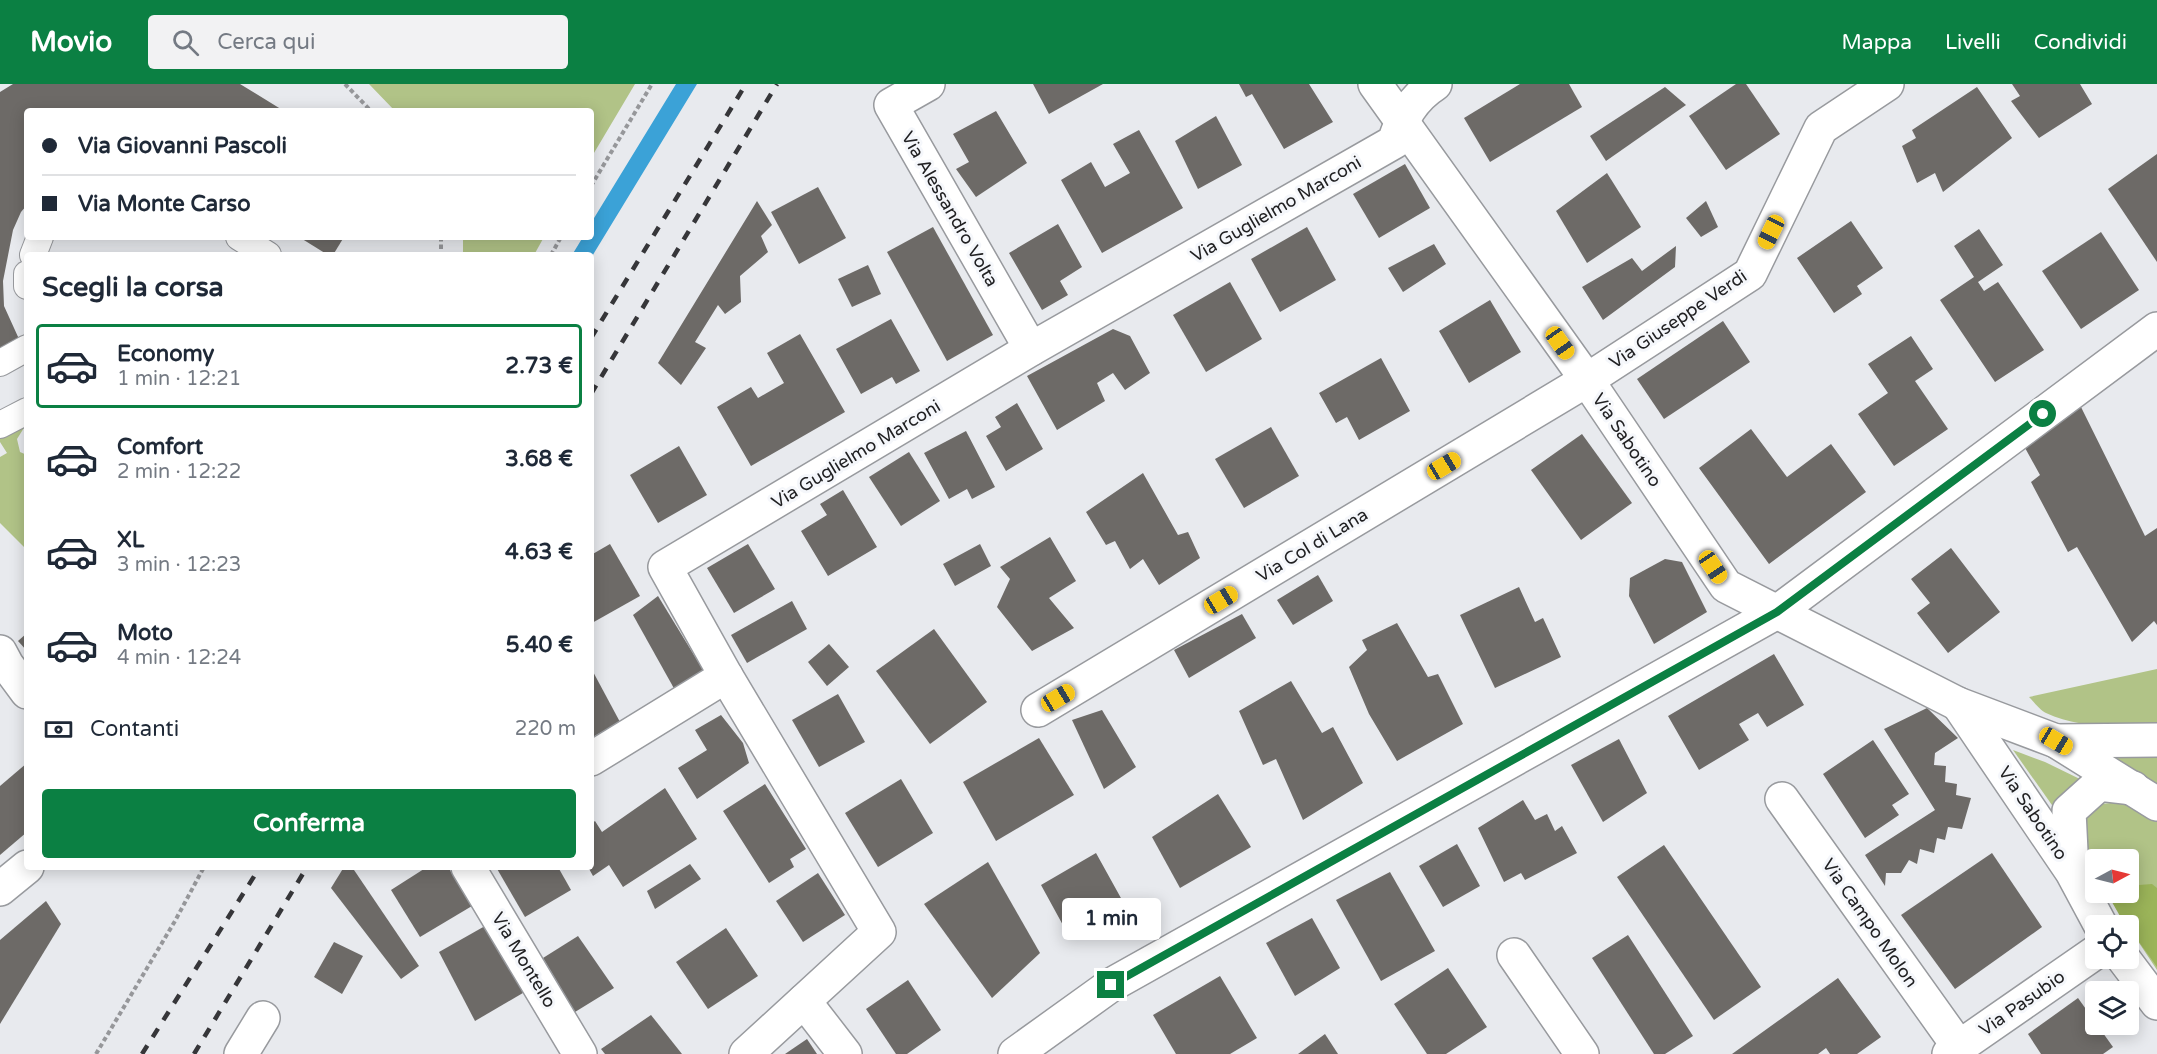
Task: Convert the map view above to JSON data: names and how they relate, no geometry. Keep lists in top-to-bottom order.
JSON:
{
  "streets": {
    "street": [
      "Via Alessandro Volta",
      "Via Guglielmo Marconi",
      "Via Giuseppe Verdi",
      "Via Sabotino",
      "Via Col di Lana",
      "Via Campo Molon",
      "Via Montello",
      "Via Pasubio"
    ]
  },
  "crossings": [
    ["Via Alessandro Volta", "Via Guglielmo Marconi"],
    ["Via Guglielmo Marconi", "Via Sabotino"],
    ["Via Giuseppe Verdi", "Via Sabotino"],
    ["Via Giuseppe Verdi", "Via Col di Lana"],
    ["Via Sabotino", "Via Col di Lana"],
    ["Via Campo Molon", "Via Pasubio"]
  ],
  "north": "right",
  "page": {
    "header": "Movio",
    "search": "Cerca qui",
    "nav": ["Mappa", "Livelli", "Condividi"],
    "banner": ["Via Giovanni Pascoli", "Via Monte Carso"],
    "heading": "Scegli la corsa",
    "list": [
      {
        "name": "Economy",
        "note": "1 min · 12:21",
        "value": "2.73 €"
      },
      {
        "name": "Comfort",
        "note": "2 min · 12:22",
        "value": "3.68 €"
      },
      {
        "name": "XL",
        "note": "3 min · 12:23",
        "value": "4.63 €"
      },
      {
        "name": "Moto",
        "note": "4 min · 12:24",
        "value": "5.40 €"
      }
    ],
    "pay": ["Contanti", "220 m"],
    "buttons": "Conferma",
    "bubble": "1 min"
  }
}
